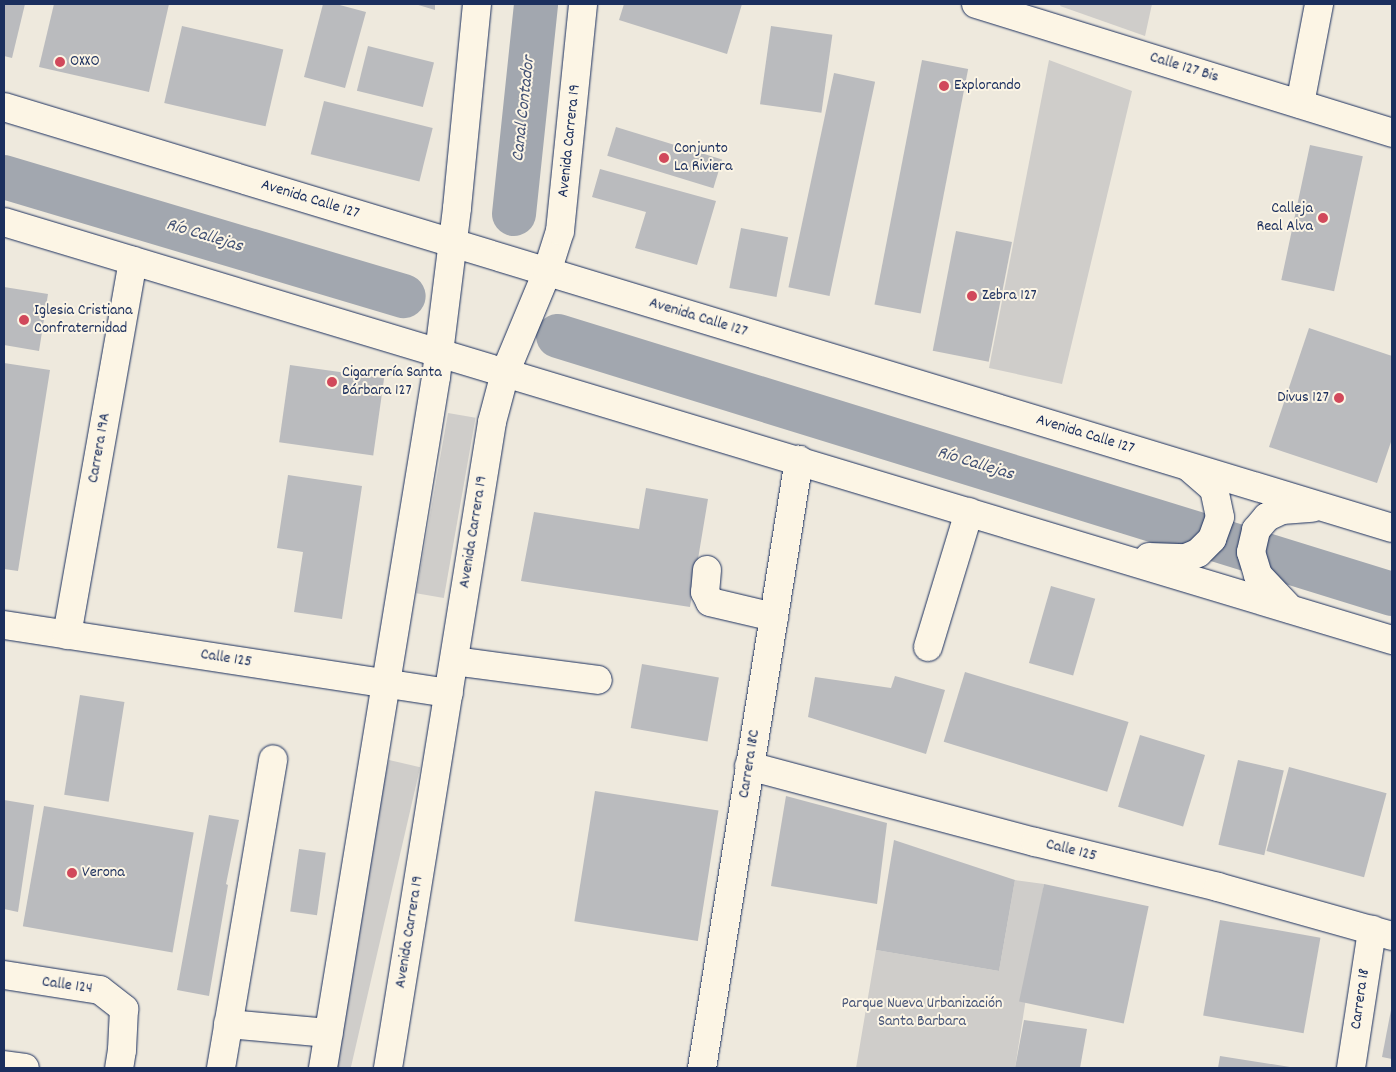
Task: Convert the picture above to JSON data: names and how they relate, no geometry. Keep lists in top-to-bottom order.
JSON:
{
  "streets": {
    "main road": [
      "Calle 127 Bis",
      "Avenida Carrera 19",
      "Avenida Calle 127",
      "Carrera 19A",
      "Calle 125",
      "Carrera 18C",
      "Calle 124",
      "Carrera 18"
    ]
  },
  "crossings": [
    ["Avenida Carrera 19", "Avenida Calle 127"],
    ["Avenida Carrera 19", "Calle 125"],
    ["Carrera 19A", "Calle 125"],
    ["Calle 125", "Carrera 18C"],
    ["Calle 125", "Carrera 18"]
  ],
  "water": ["Canal Contador", "Río Callejas"],
  "parks": ["Parque Nueva Urbanización Santa Barbara"],
  "places": [
    "OXXO",
    "Explorando",
    "Conjunto La Riviera",
    "Calleja Real Alva",
    "Zebra 127",
    "Iglesia Cristiana Confraternidad",
    "Cigarrería Santa Bárbara 127",
    "Divus 127",
    "Verona"
  ]
}
